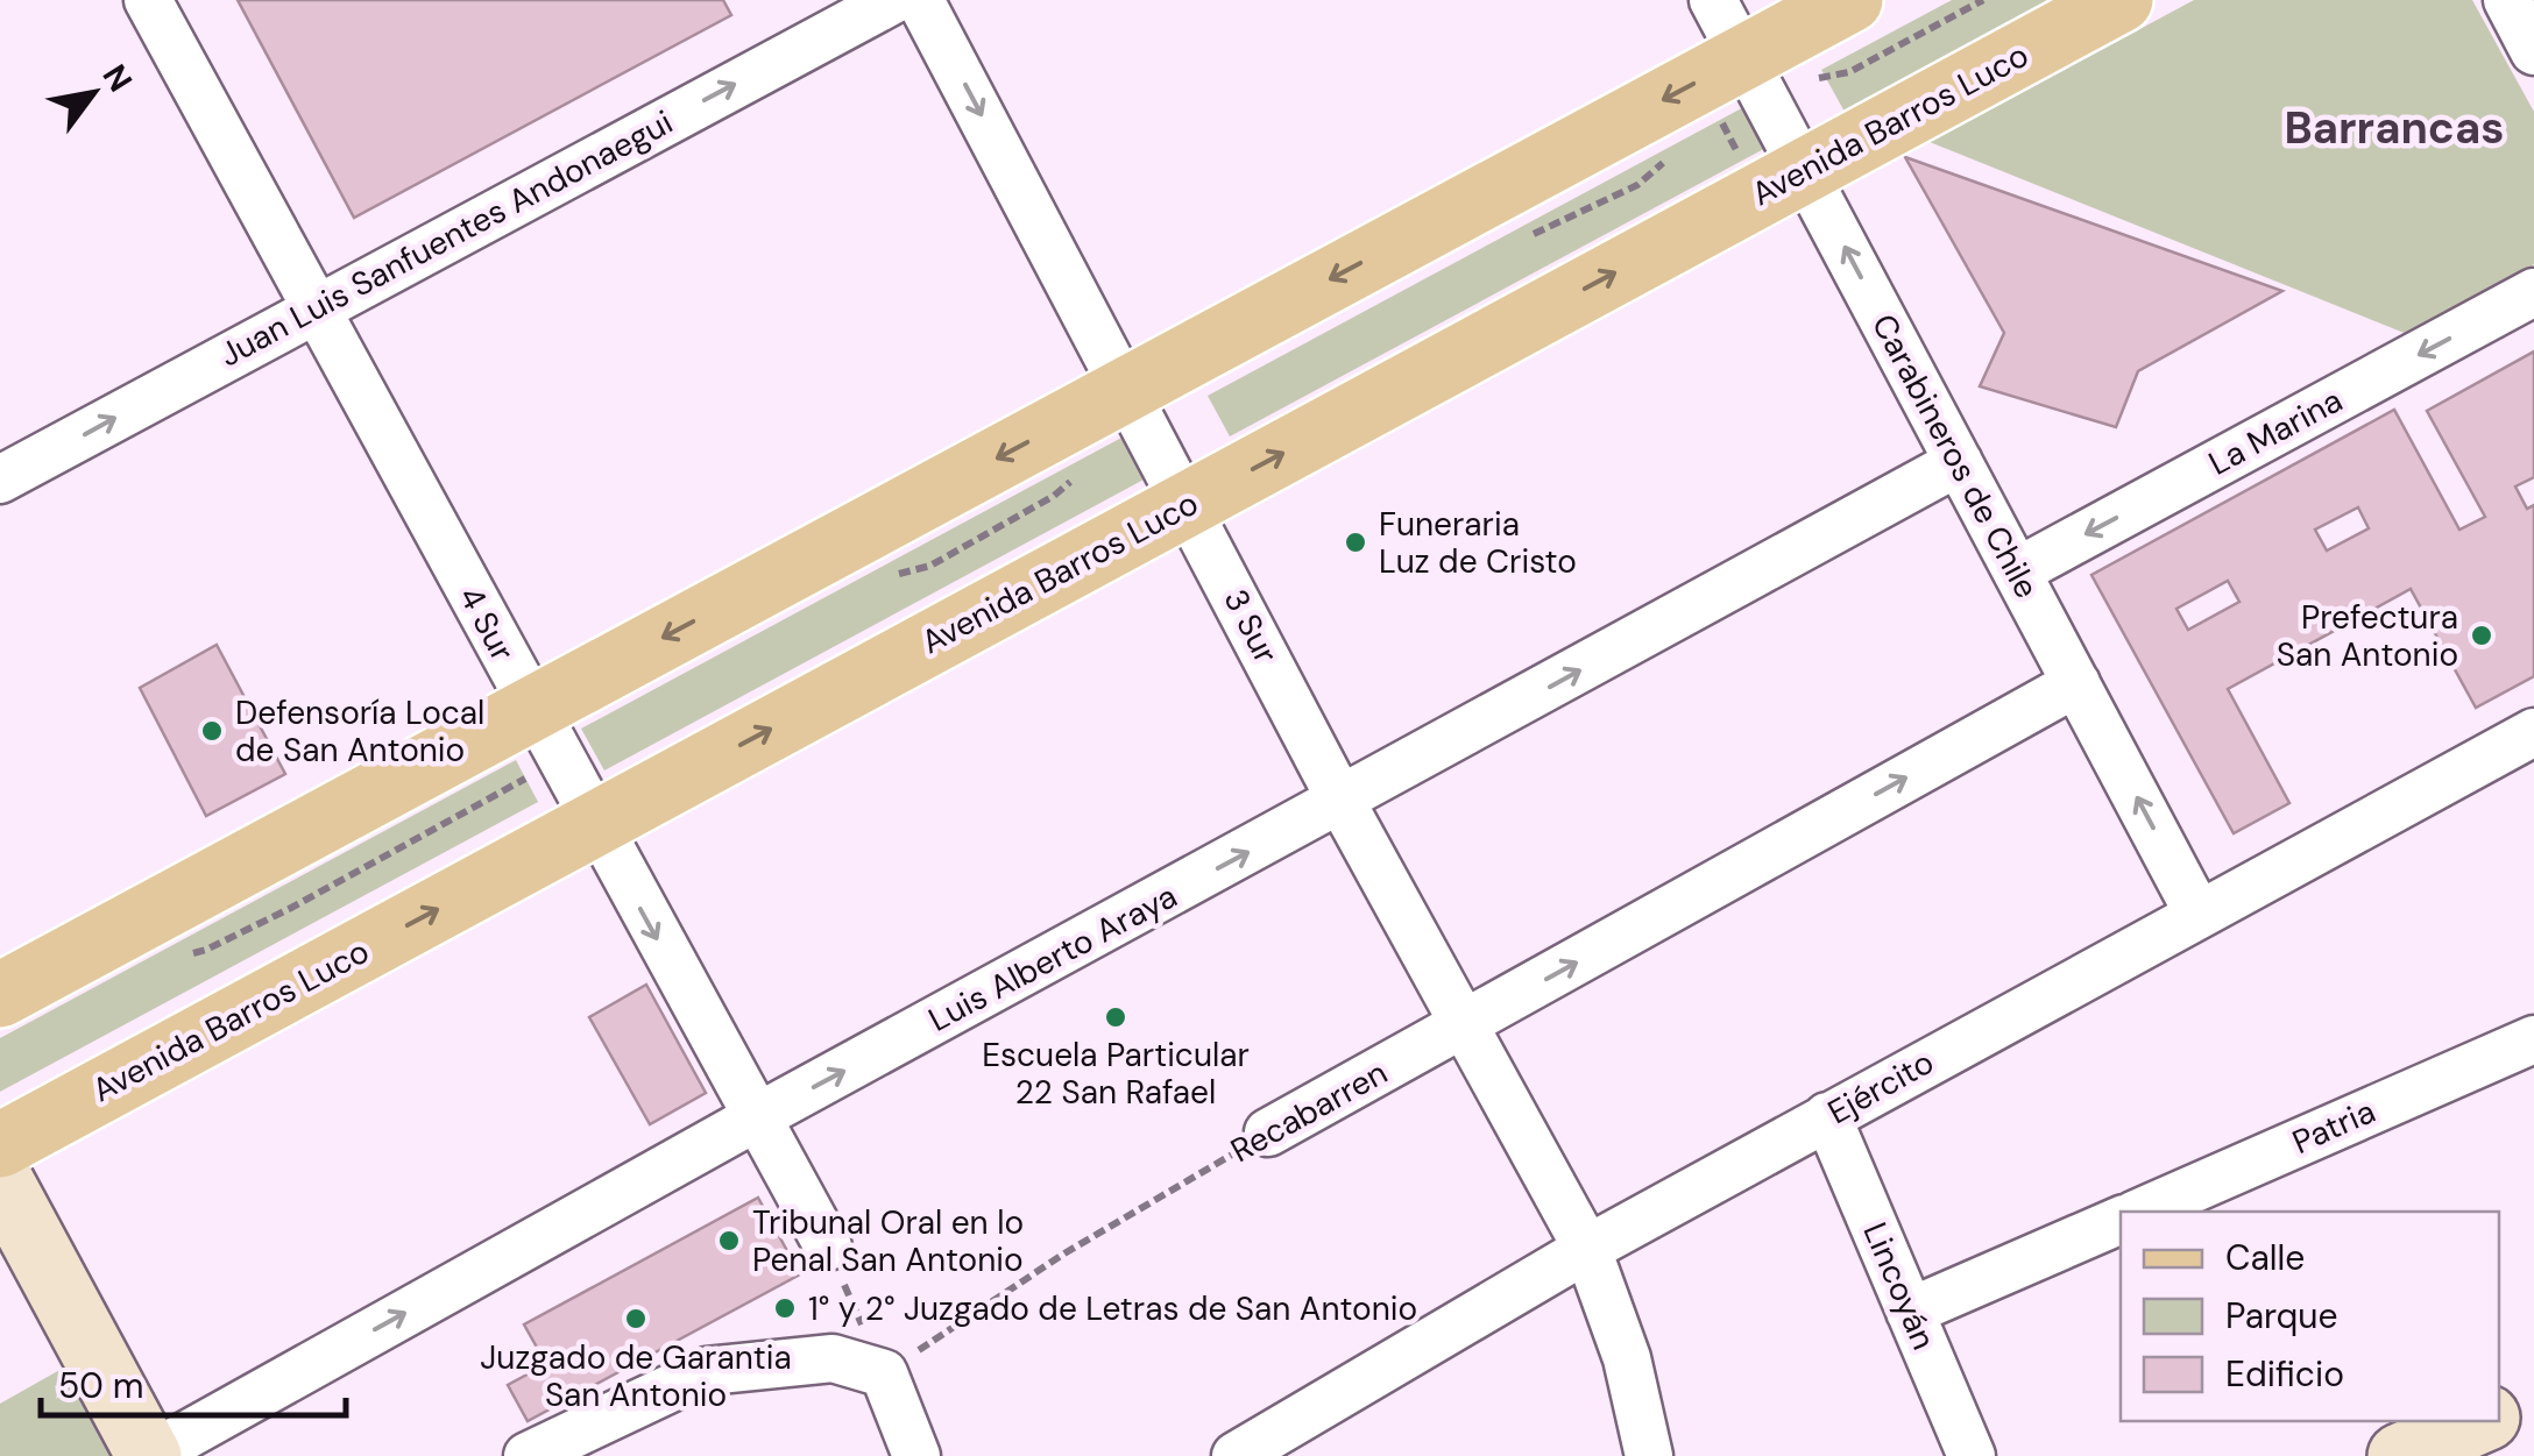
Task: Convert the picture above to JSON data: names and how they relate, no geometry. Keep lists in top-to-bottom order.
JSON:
{
  "streets": {
    "main road": ["Avenida Barros Luco"],
    "street": [
      "Juan Luis Sanfuentes Andonaegui",
      "La Marina",
      "Carabineros de Chile",
      "4 Sur",
      "3 Sur",
      "Luis Alberto Araya",
      "Ejército",
      "Recabarren",
      "Patria",
      "Lincoyán"
    ]
  },
  "crossings": [
    ["Avenida Barros Luco", "Carabineros de Chile"],
    ["Avenida Barros Luco", "4 Sur"],
    ["Avenida Barros Luco", "3 Sur"],
    ["Juan Luis Sanfuentes Andonaegui", "4 Sur"],
    ["La Marina", "Carabineros de Chile"],
    ["Carabineros de Chile", "Luis Alberto Araya"],
    ["Carabineros de Chile", "Ejército"],
    ["Carabineros de Chile", "Recabarren"],
    ["4 Sur", "Luis Alberto Araya"],
    ["3 Sur", "Luis Alberto Araya"],
    ["3 Sur", "Ejército"],
    ["3 Sur", "Recabarren"],
    ["Ejército", "Lincoyán"]
  ],
  "one_way": [
    "Juan Luis Sanfuentes Andonaegui",
    "La Marina",
    "Carabineros de Chile",
    "Luis Alberto Araya",
    "Recabarren"
  ],
  "districts": ["Barrancas"],
  "places": [
    "Funeraria Luz de Cristo",
    "Prefectura San Antonio",
    "Defensoría Local de San Antonio",
    "Escuela Particular 22 San Rafael",
    "Tribunal Oral en lo Penal San Antonio",
    "1° y 2° Juzgado de Letras de San Antonio",
    "Juzgado de Garantia San Antonio"
  ],
  "legend": ["Calle", "Parque", "Edificio"],
  "scale_bar": "50 m",
  "north": "top right"
}
